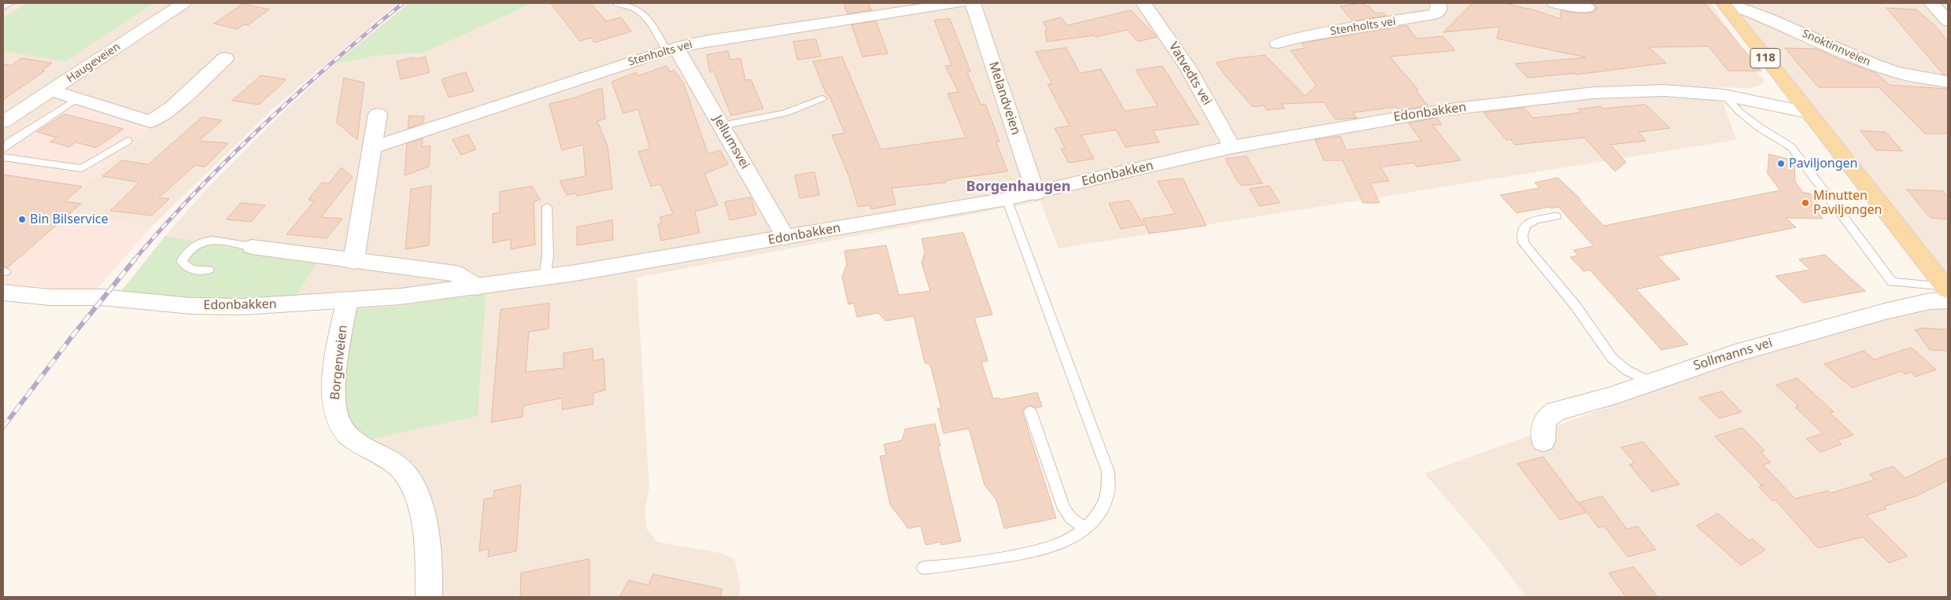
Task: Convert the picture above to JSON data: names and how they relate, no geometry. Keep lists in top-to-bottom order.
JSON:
{
  "streets": {
    "main road": ["118"],
    "street": [
      "Stenholts vei",
      "Snoktinnveien",
      "Haugeveien",
      "Vatvedts vei",
      "Melandveien",
      "Edonbakken",
      "Jellumsvei",
      "Sollmanns vei",
      "Borgenveien"
    ]
  },
  "crossings": [
    ["Stenholts vei", "Jellumsvei"],
    ["118", "Edonbakken"],
    ["118", "Sollmanns vei"],
    ["Vatvedts vei", "Edonbakken"],
    ["Melandveien", "Edonbakken"],
    ["Edonbakken", "Jellumsvei"],
    ["Edonbakken", "Borgenveien"]
  ],
  "districts": ["Borgenhaugen"],
  "places": ["Paviljongen", "Minutten Paviljongen", "Bin Bilservice"]
}
